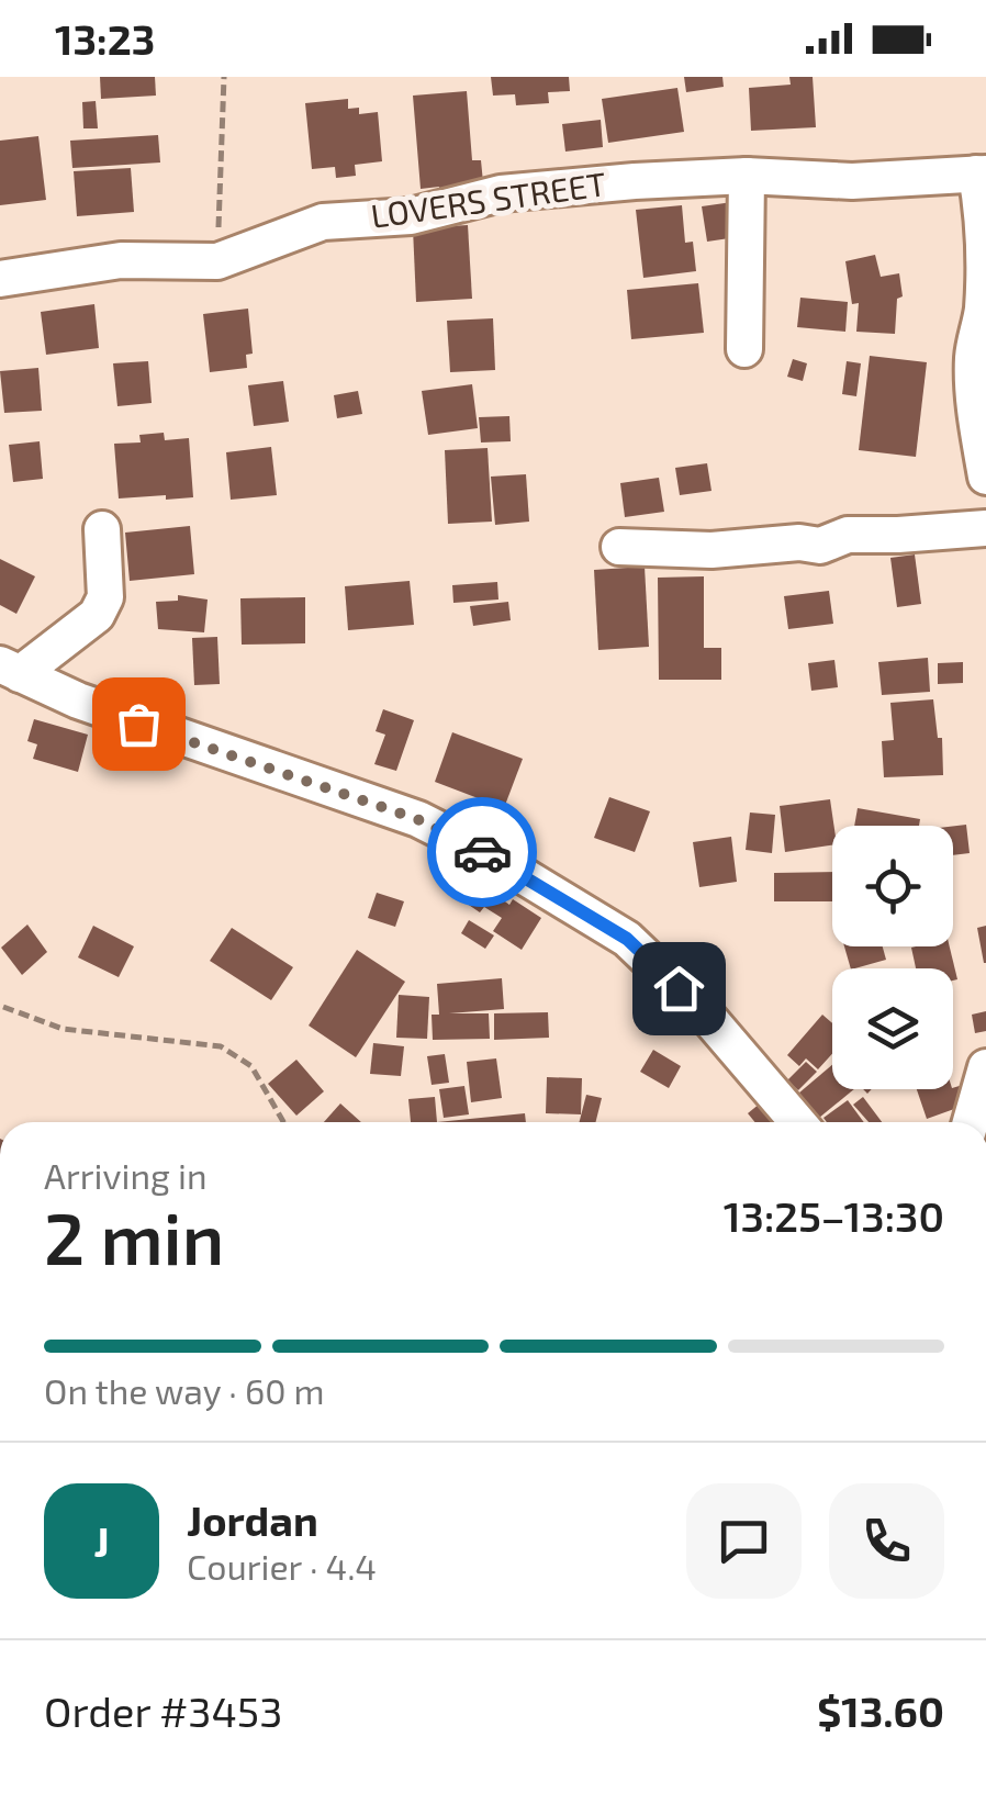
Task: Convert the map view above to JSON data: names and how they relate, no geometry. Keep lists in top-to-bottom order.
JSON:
{
  "streets": {
    "street": ["LOVERS STREET"]
  },
  "page": {
    "status": "13:23",
    "heading": ["2 min", "Arriving in", "13:25–13:30"],
    "panel": [
      "Jordan",
      "Courier · 4.4",
      "Order #3453",
      "$13.60"
    ],
    "bar": "On the way · 60 m",
    "round": "J"
  }
}
